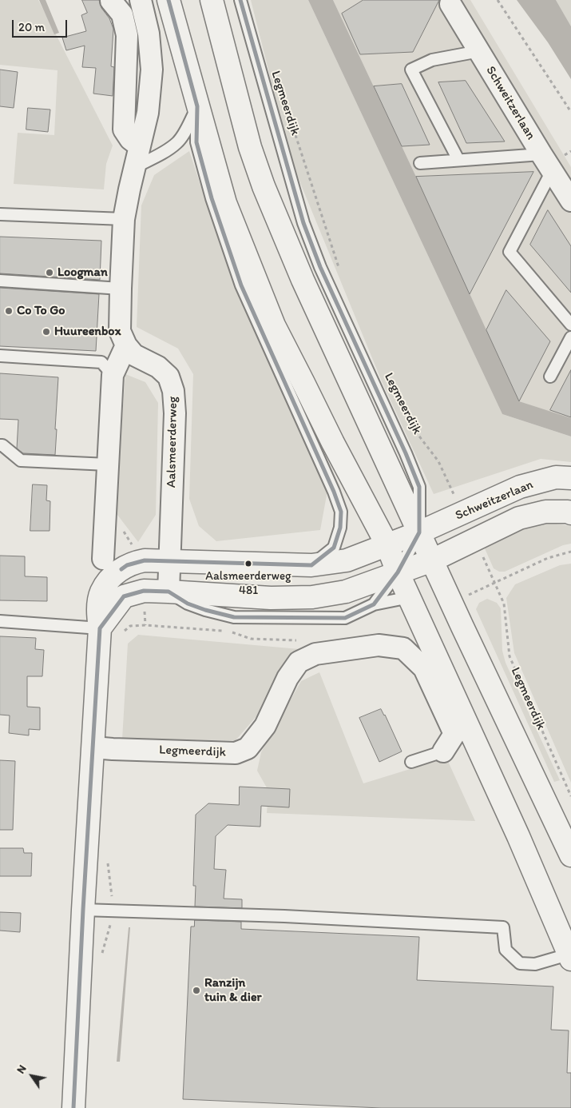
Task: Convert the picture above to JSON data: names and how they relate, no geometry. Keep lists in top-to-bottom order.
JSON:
{
  "streets": {
    "main road": ["Legmeerdijk", "Schweitzerlaan"],
    "street": ["Aalsmeerderweg"]
  },
  "crossings": [
    ["Legmeerdijk", "Schweitzerlaan"]
  ],
  "places": [
    "Loogman",
    "Co To Go",
    "Huureenbox",
    "Aalsmeerderweg 481",
    "Ranzijn tuin & dier"
  ],
  "scale_bar": "20 m",
  "north": "top left"
}
